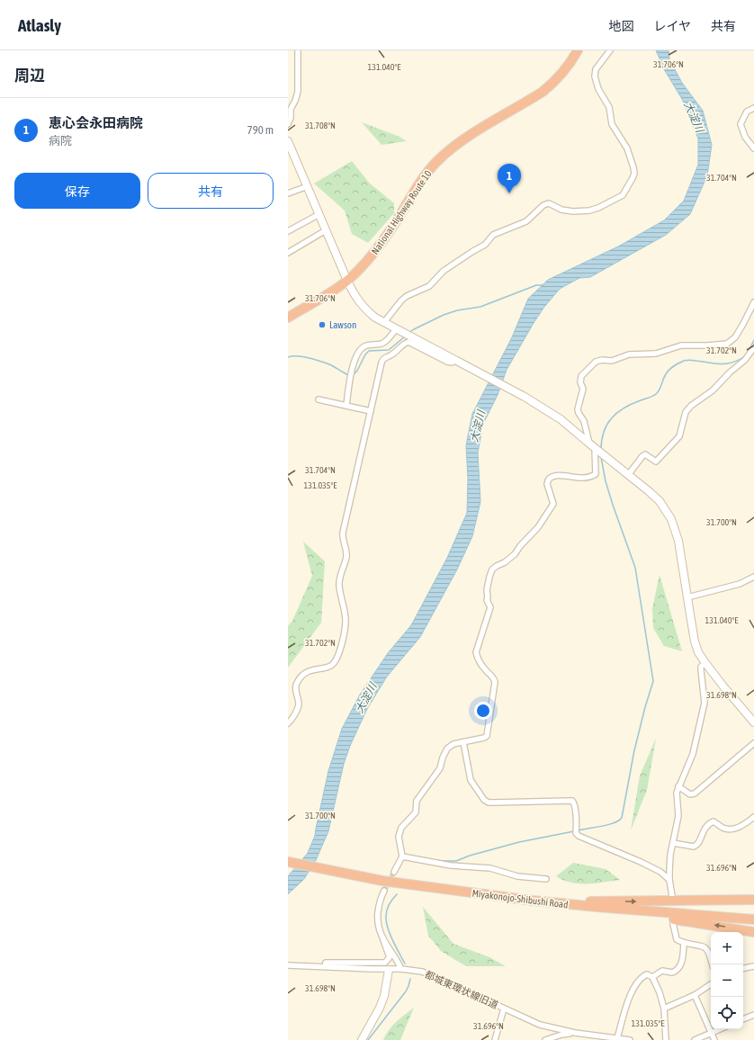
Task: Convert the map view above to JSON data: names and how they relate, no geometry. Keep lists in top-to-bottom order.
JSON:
{
  "streets": {
    "highway": ["National Highway Route 10", "Miyakonojo-Shibushi Road"],
    "street": ["都城東環状線旧道"]
  },
  "water": ["大淀川"],
  "places": ["Lawson"],
  "page": {
    "header": "Atlasly",
    "nav": ["地図", "レイヤ", "共有"],
    "heading": "周辺",
    "list": [
      {
        "mark": "1",
        "name": "恵心会永田病院",
        "note": "病院",
        "value": "790 m"
      }
    ],
    "buttons": ["保存", "共有"],
    "pins": "1",
    "map_buttons": ["+", "−"]
  },
  "coordinates": [
    "31.706°N",
    "131.040°E",
    "31.708°N",
    "31.704°N",
    "31.702°N",
    "131.035°E",
    "31.700°N",
    "31.698°N",
    "31.696°N"
  ]
}
